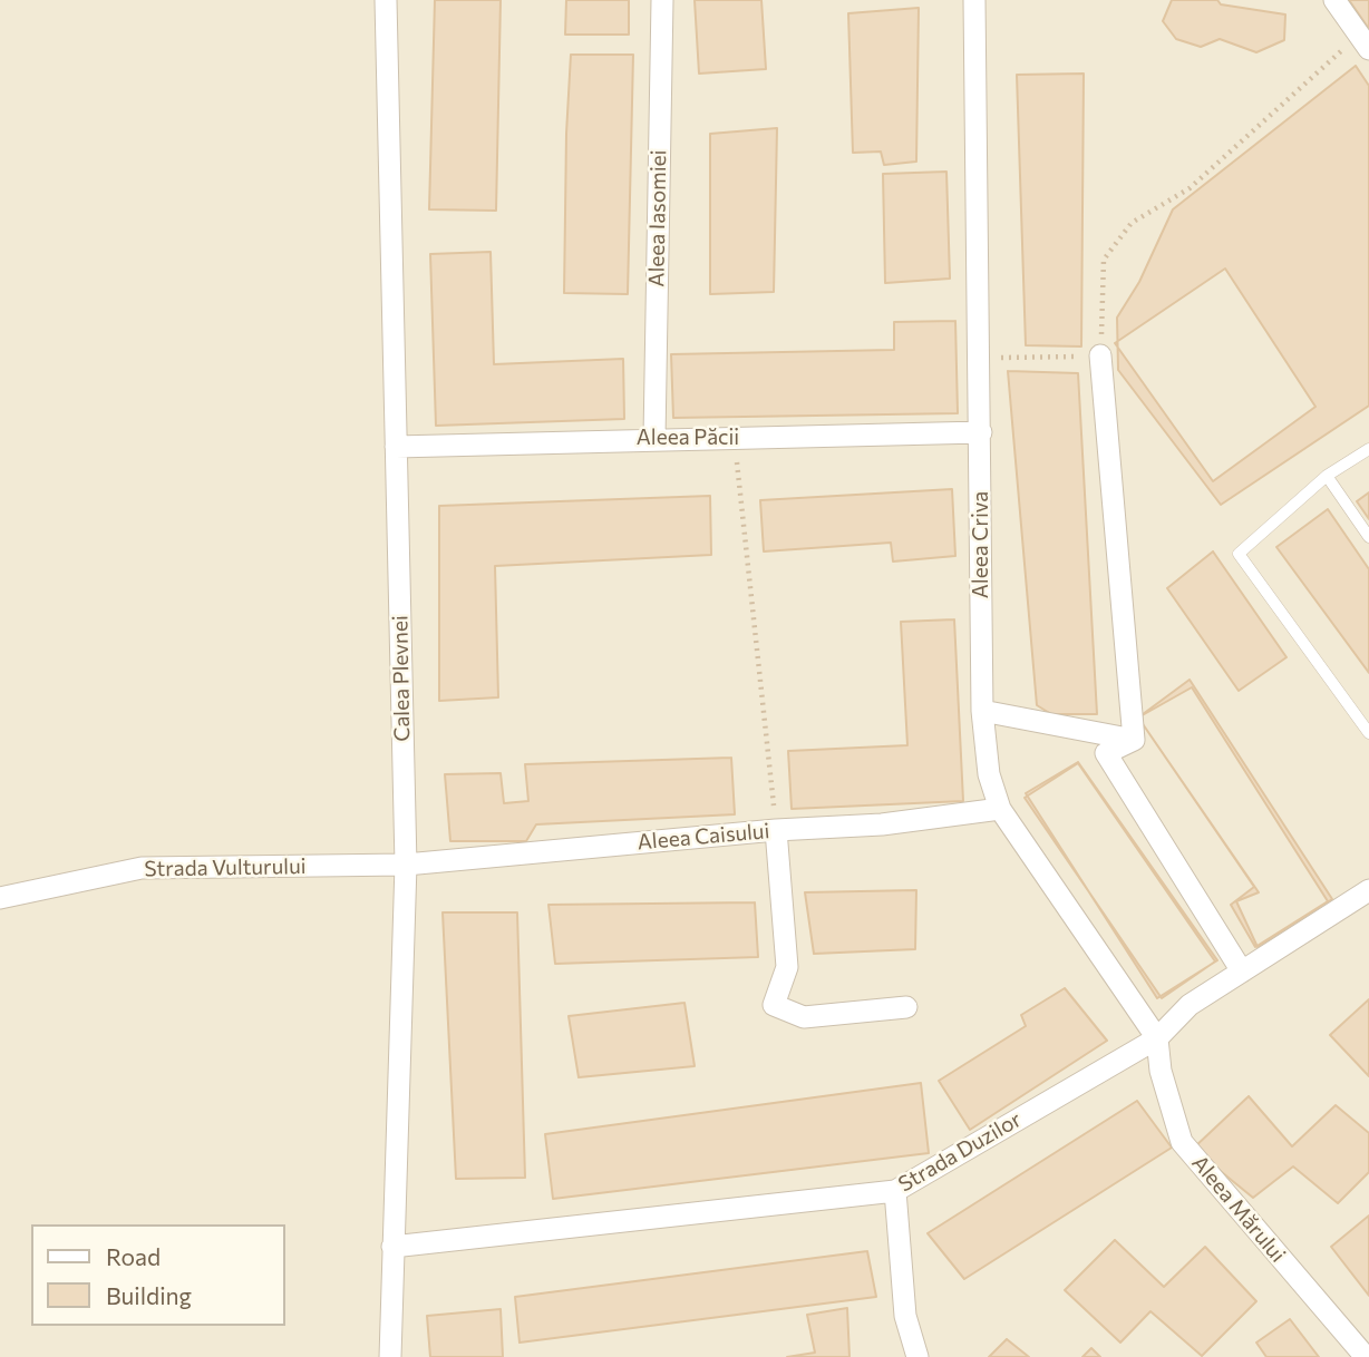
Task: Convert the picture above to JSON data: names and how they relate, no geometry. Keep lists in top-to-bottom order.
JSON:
{
  "streets": {
    "street": [
      "Aleea Iasomiei",
      "Aleea Păcii",
      "Aleea Criva",
      "Calea Plevnei",
      "Aleea Caisului",
      "Strada Vulturului",
      "Strada Duzilor",
      "Aleea Mărului"
    ]
  },
  "crossings": [
    ["Aleea Iasomiei", "Aleea Păcii"],
    ["Aleea Păcii", "Aleea Criva"],
    ["Aleea Păcii", "Calea Plevnei"],
    ["Aleea Criva", "Aleea Caisului"],
    ["Aleea Criva", "Strada Duzilor"],
    ["Aleea Criva", "Aleea Mărului"],
    ["Calea Plevnei", "Aleea Caisului"],
    ["Calea Plevnei", "Strada Vulturului"],
    ["Calea Plevnei", "Strada Duzilor"],
    ["Aleea Caisului", "Strada Vulturului"],
    ["Strada Duzilor", "Aleea Mărului"]
  ],
  "legend": ["Road", "Building"]
}
